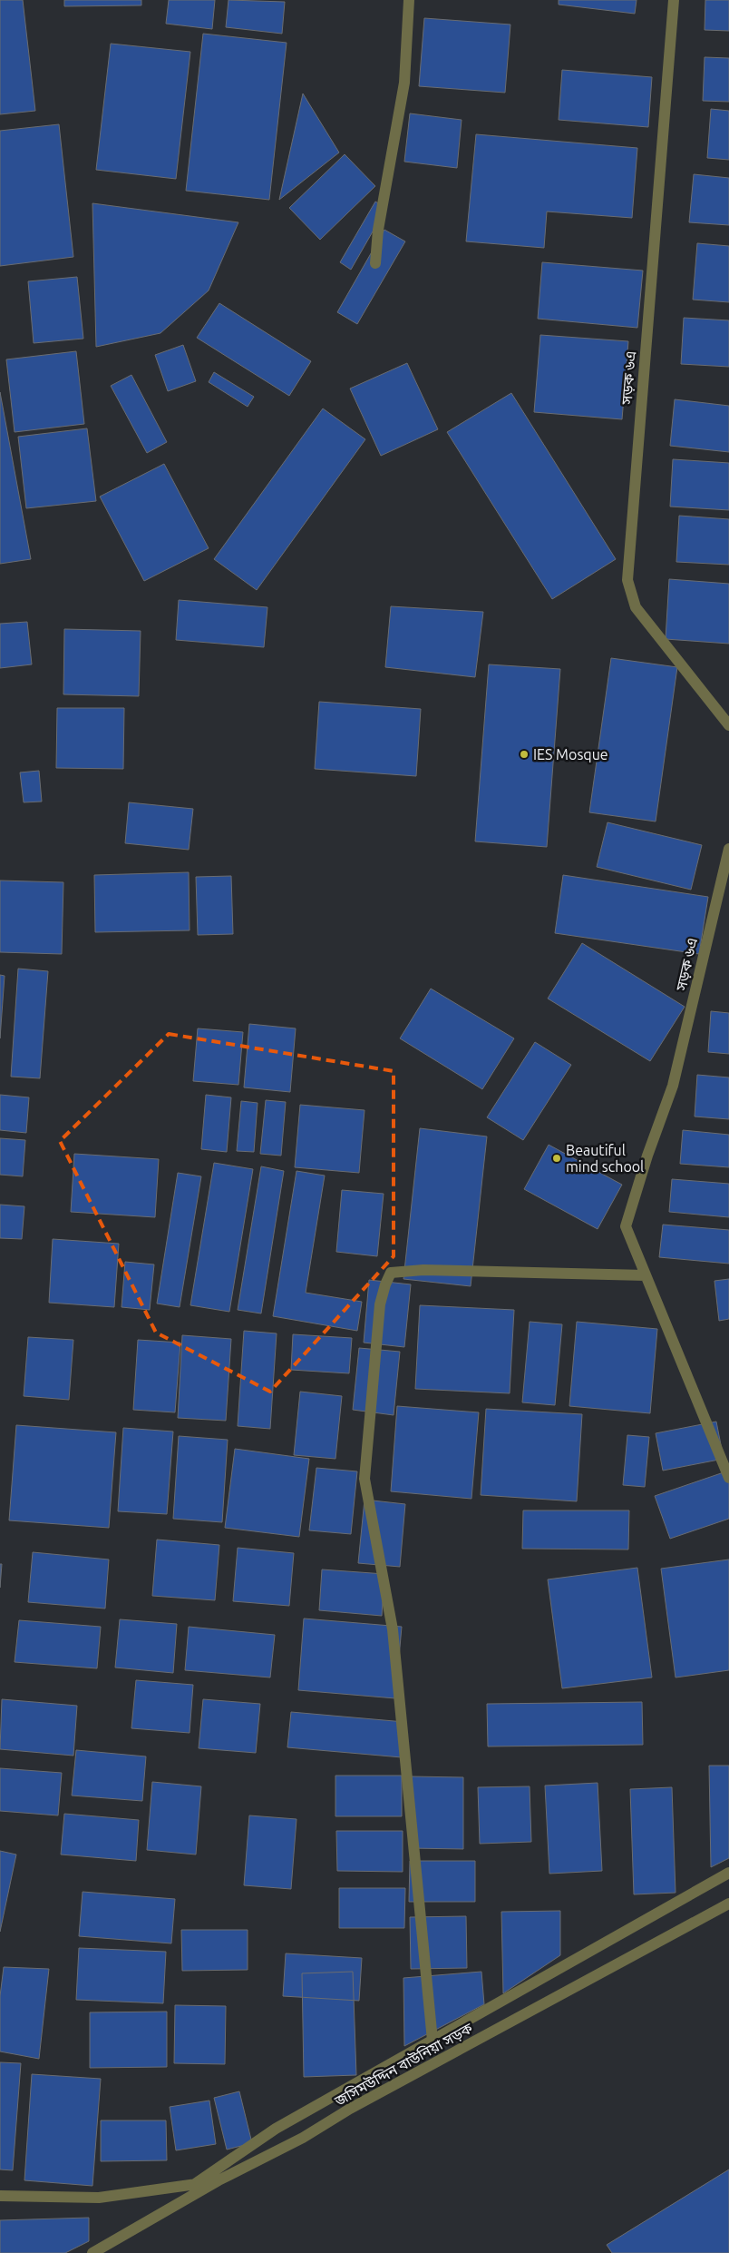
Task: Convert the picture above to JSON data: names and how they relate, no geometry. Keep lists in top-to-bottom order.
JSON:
{
  "streets": {
    "street": ["সড়ক ৬এ", "জসিমউদ্দিন বাউনিয়া সড়ক"]
  },
  "places": ["IES Mosque", "Beautiful mind school"]
}
